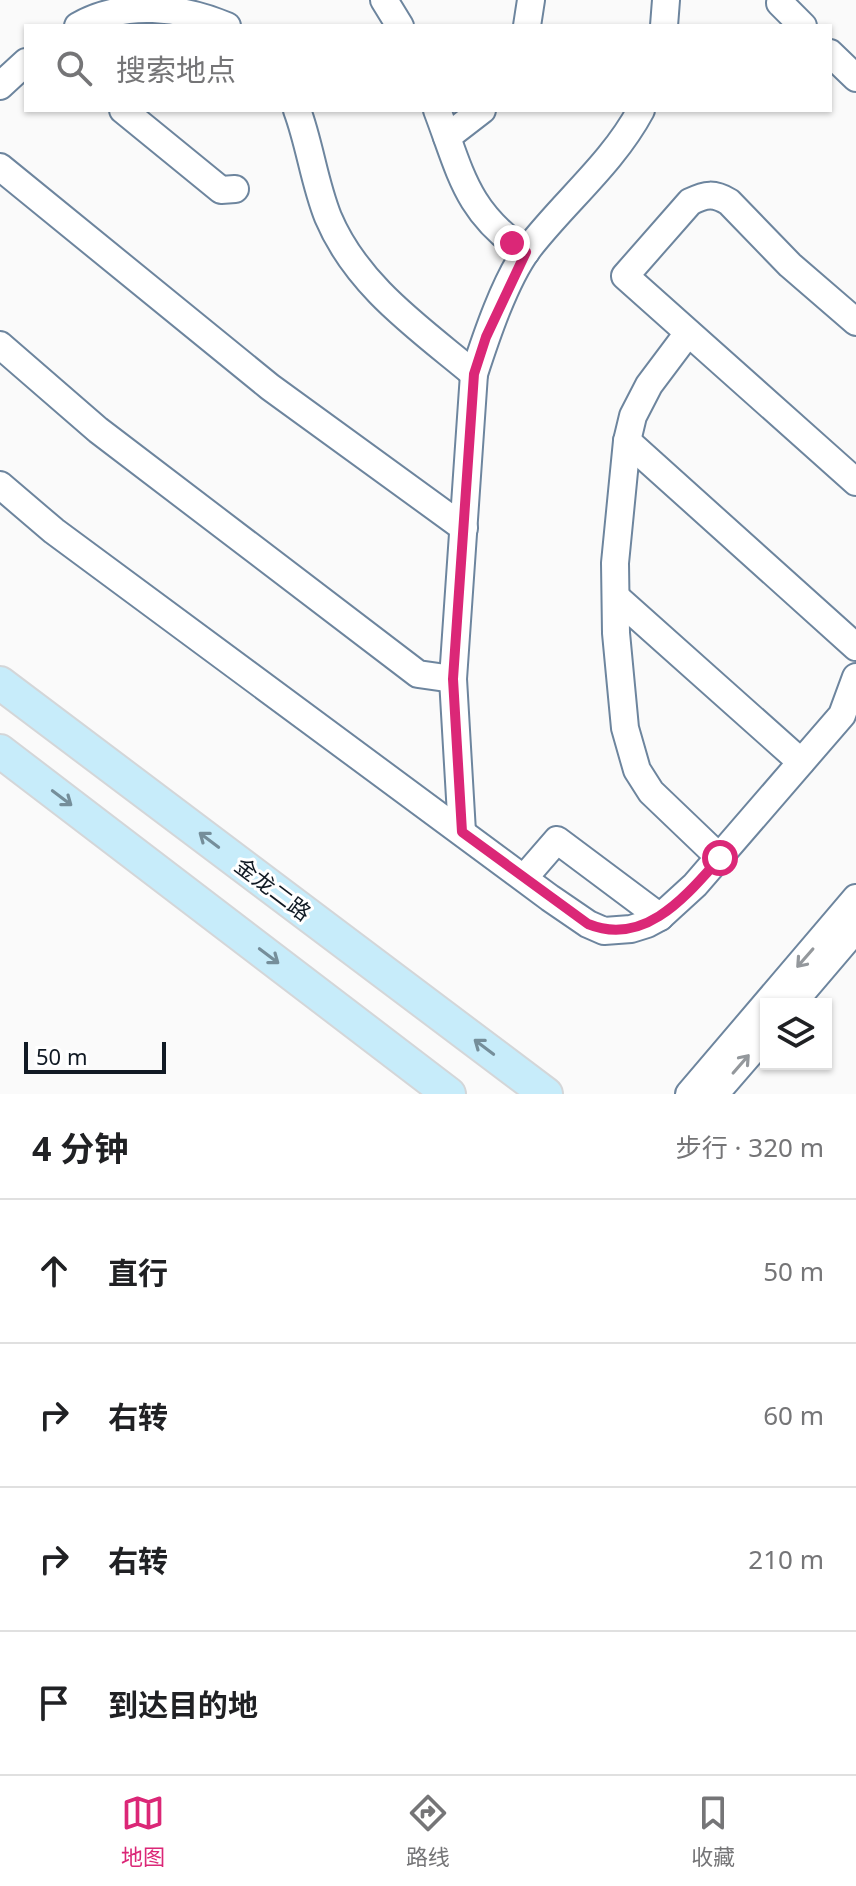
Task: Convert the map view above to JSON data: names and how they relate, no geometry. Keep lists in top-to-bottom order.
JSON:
{
  "streets": {
    "main road": ["金龙二路"]
  },
  "scale_bar": "50 m",
  "page": {
    "search": "搜索地点",
    "scale": "50 m",
    "heading": ["4 分钟", "步行 · 320 m"],
    "list": [
      ["直行", "50 m"],
      ["右转", "60 m"],
      ["右转", "210 m"],
      "到达目的地"
    ],
    "nav": ["地图", "路线", "收藏"]
  }
}
